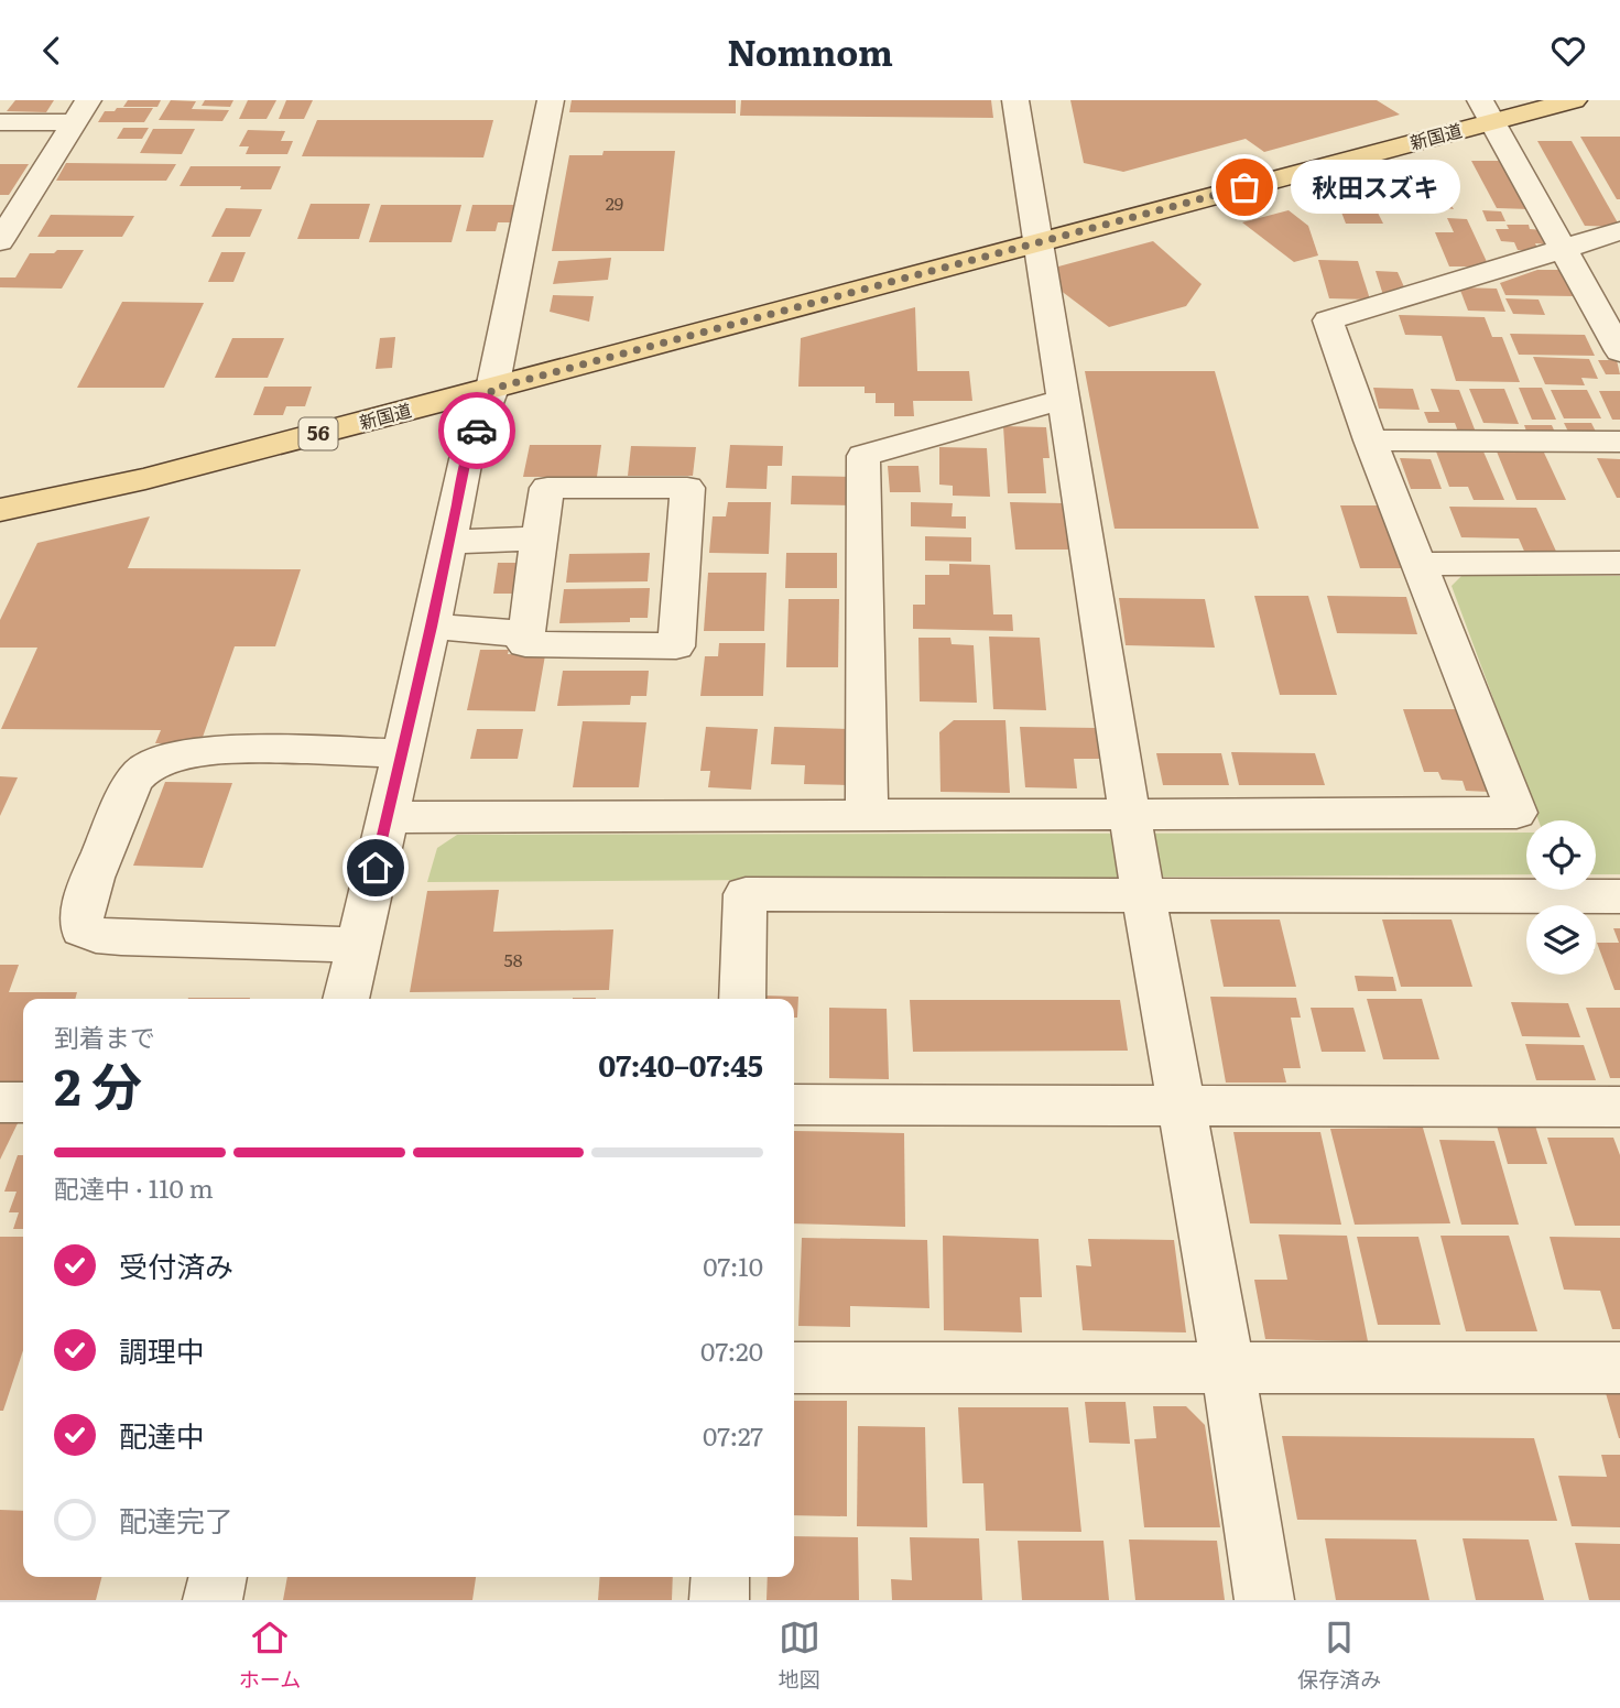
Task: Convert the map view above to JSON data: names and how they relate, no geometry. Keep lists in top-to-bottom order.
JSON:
{
  "streets": {
    "main road": ["新国道", "56"]
  },
  "places": ["秋田スズキ"],
  "house_numbers": ["29", "58"],
  "page": {
    "header": "Nomnom",
    "bubble": "秋田スズキ",
    "heading": ["2 分", "到着まで", "07:40–07:45"],
    "bar": "配達中 · 110 m",
    "list": [
      ["受付済み", "07:10"],
      ["調理中", "07:20"],
      ["配達中", "07:27"],
      "配達完了"
    ],
    "tabs": ["ホーム", "地図", "保存済み"]
  }
}
